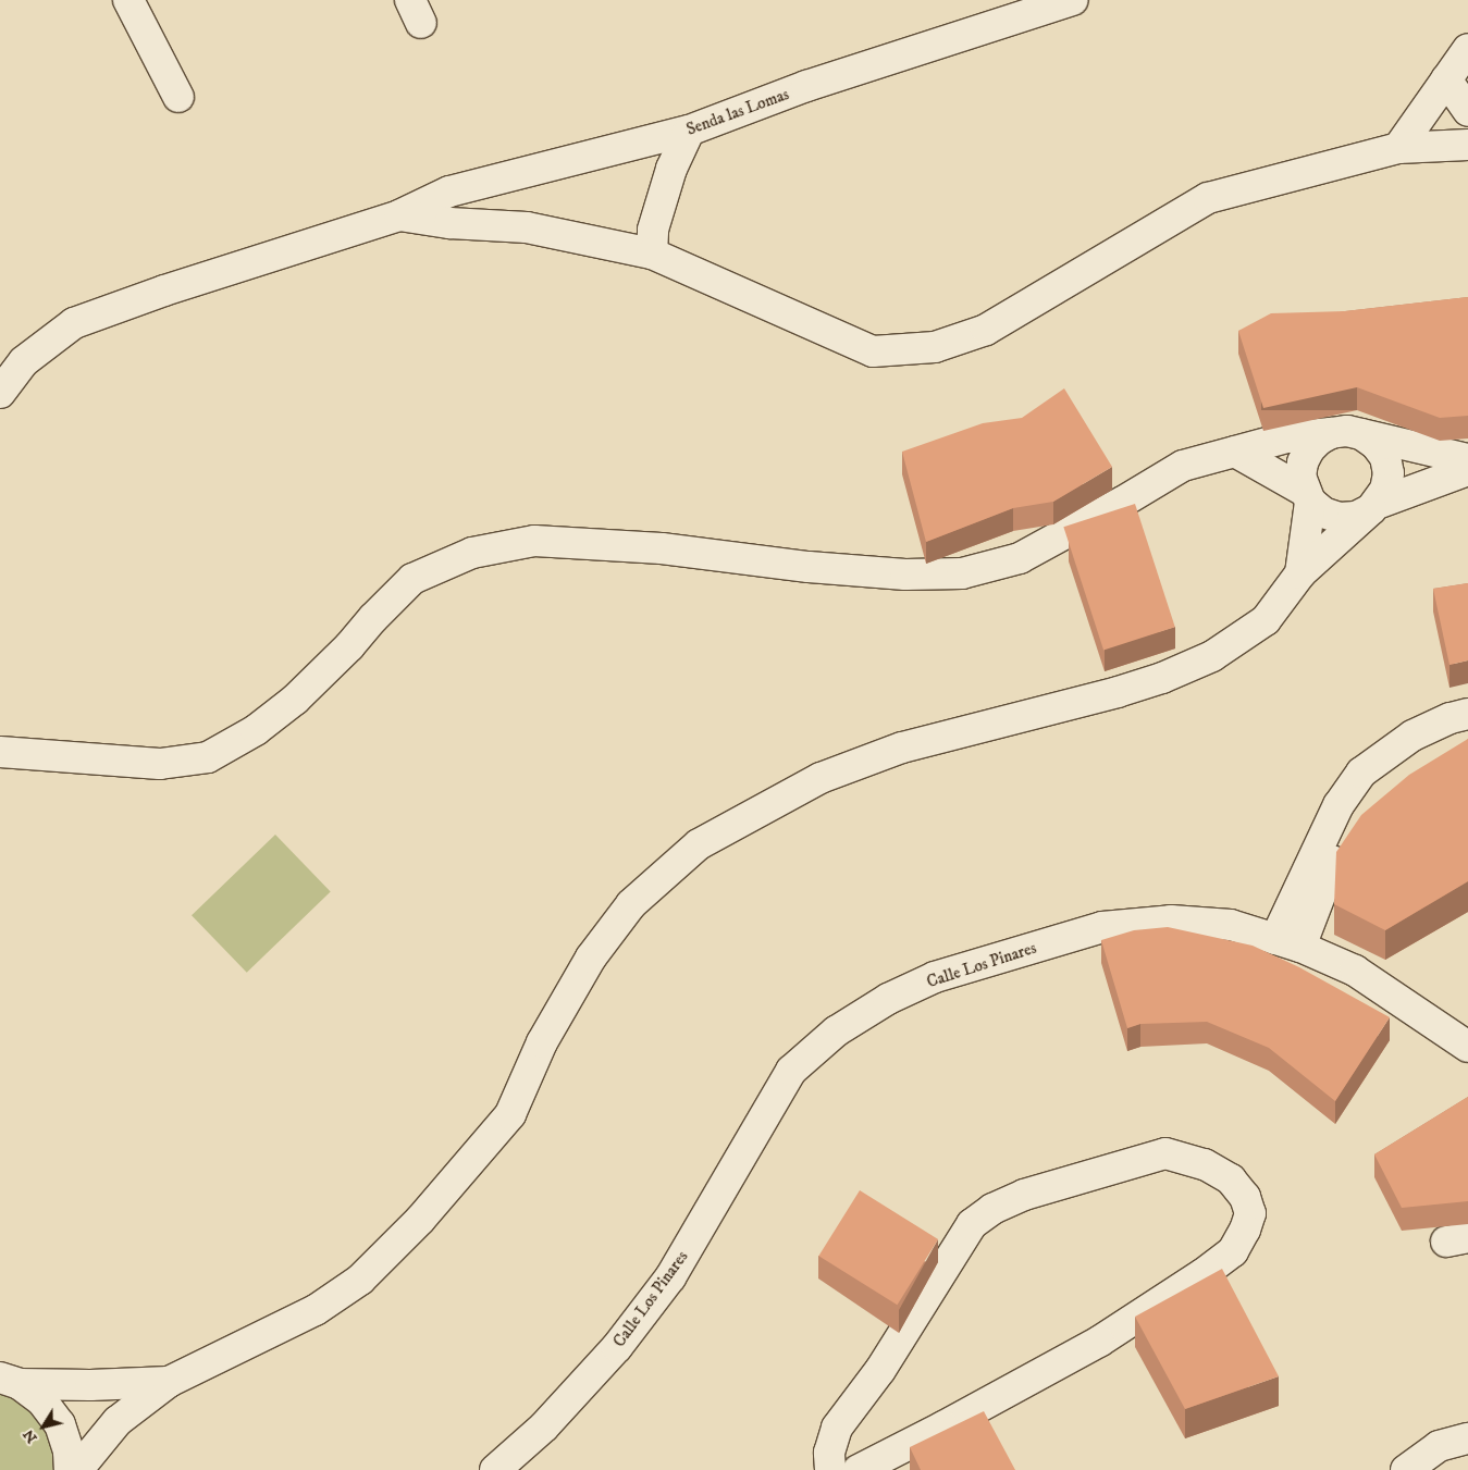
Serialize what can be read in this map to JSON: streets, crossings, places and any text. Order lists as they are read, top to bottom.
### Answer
{
  "streets": {
    "street": ["Senda las Lomas", "Calle Los Pinares"]
  },
  "north": "bottom left"
}
